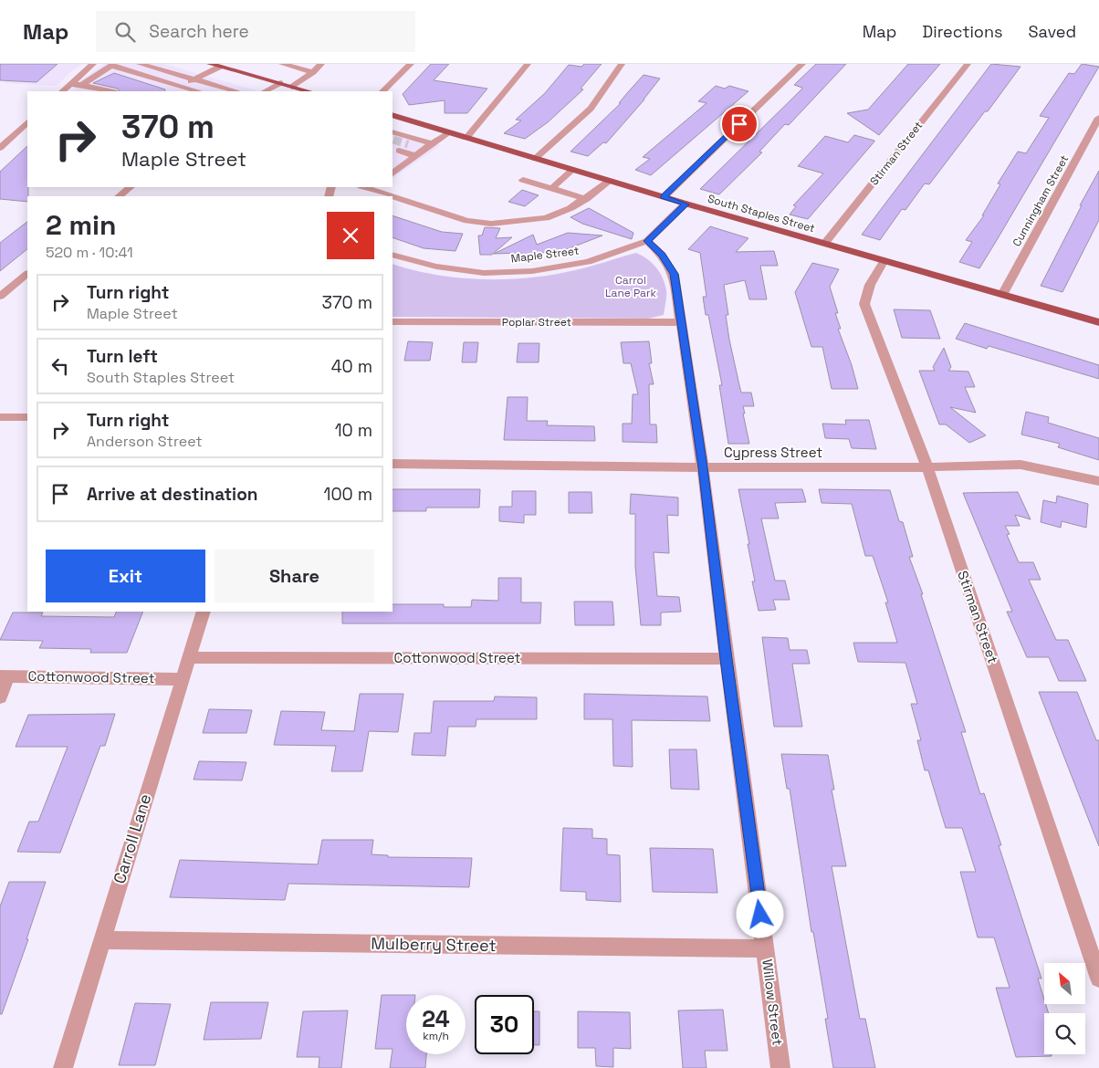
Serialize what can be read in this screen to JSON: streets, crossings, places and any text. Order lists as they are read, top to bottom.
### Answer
{
  "streets": {
    "main road": ["South Staples Street"],
    "street": [
      "Stirman Street",
      "Cunningham Street",
      "Maple Street",
      "Poplar Street",
      "Cypress Street",
      "Cottonwood Street",
      "Carroll Lane",
      "Mulberry Street",
      "Willow Street"
    ]
  },
  "crossings": [
    ["Stirman Street", "South Staples Street"],
    ["Stirman Street", "Cypress Street"],
    ["Cunningham Street", "South Staples Street"],
    ["South Staples Street", "Maple Street"],
    ["Maple Street", "Willow Street"],
    ["Poplar Street", "Willow Street"],
    ["Cypress Street", "Willow Street"],
    ["Cottonwood Street", "Carroll Lane"],
    ["Cottonwood Street", "Willow Street"],
    ["Carroll Lane", "Mulberry Street"],
    ["Mulberry Street", "Willow Street"]
  ],
  "parks": ["Carrol Lane Park"],
  "north": "top left",
  "page": {
    "header": "Map",
    "search": "Search here",
    "nav": ["Map", "Directions", "Saved"],
    "turn": ["370 m", "Maple Street"],
    "heading": ["2 min", "520 m · 10:41"],
    "list": [
      {
        "name": "Turn right",
        "note": "Maple Street",
        "value": "370 m"
      },
      {
        "name": "Turn left",
        "note": "South Staples Street",
        "value": "40 m"
      },
      {
        "name": "Turn right",
        "note": "Anderson Street",
        "value": "10 m"
      },
      {
        "name": "Arrive at destination",
        "value": "100 m"
      }
    ],
    "buttons": ["Exit", "Share"],
    "speed": "24 km/h",
    "limit": "30"
  }
}
